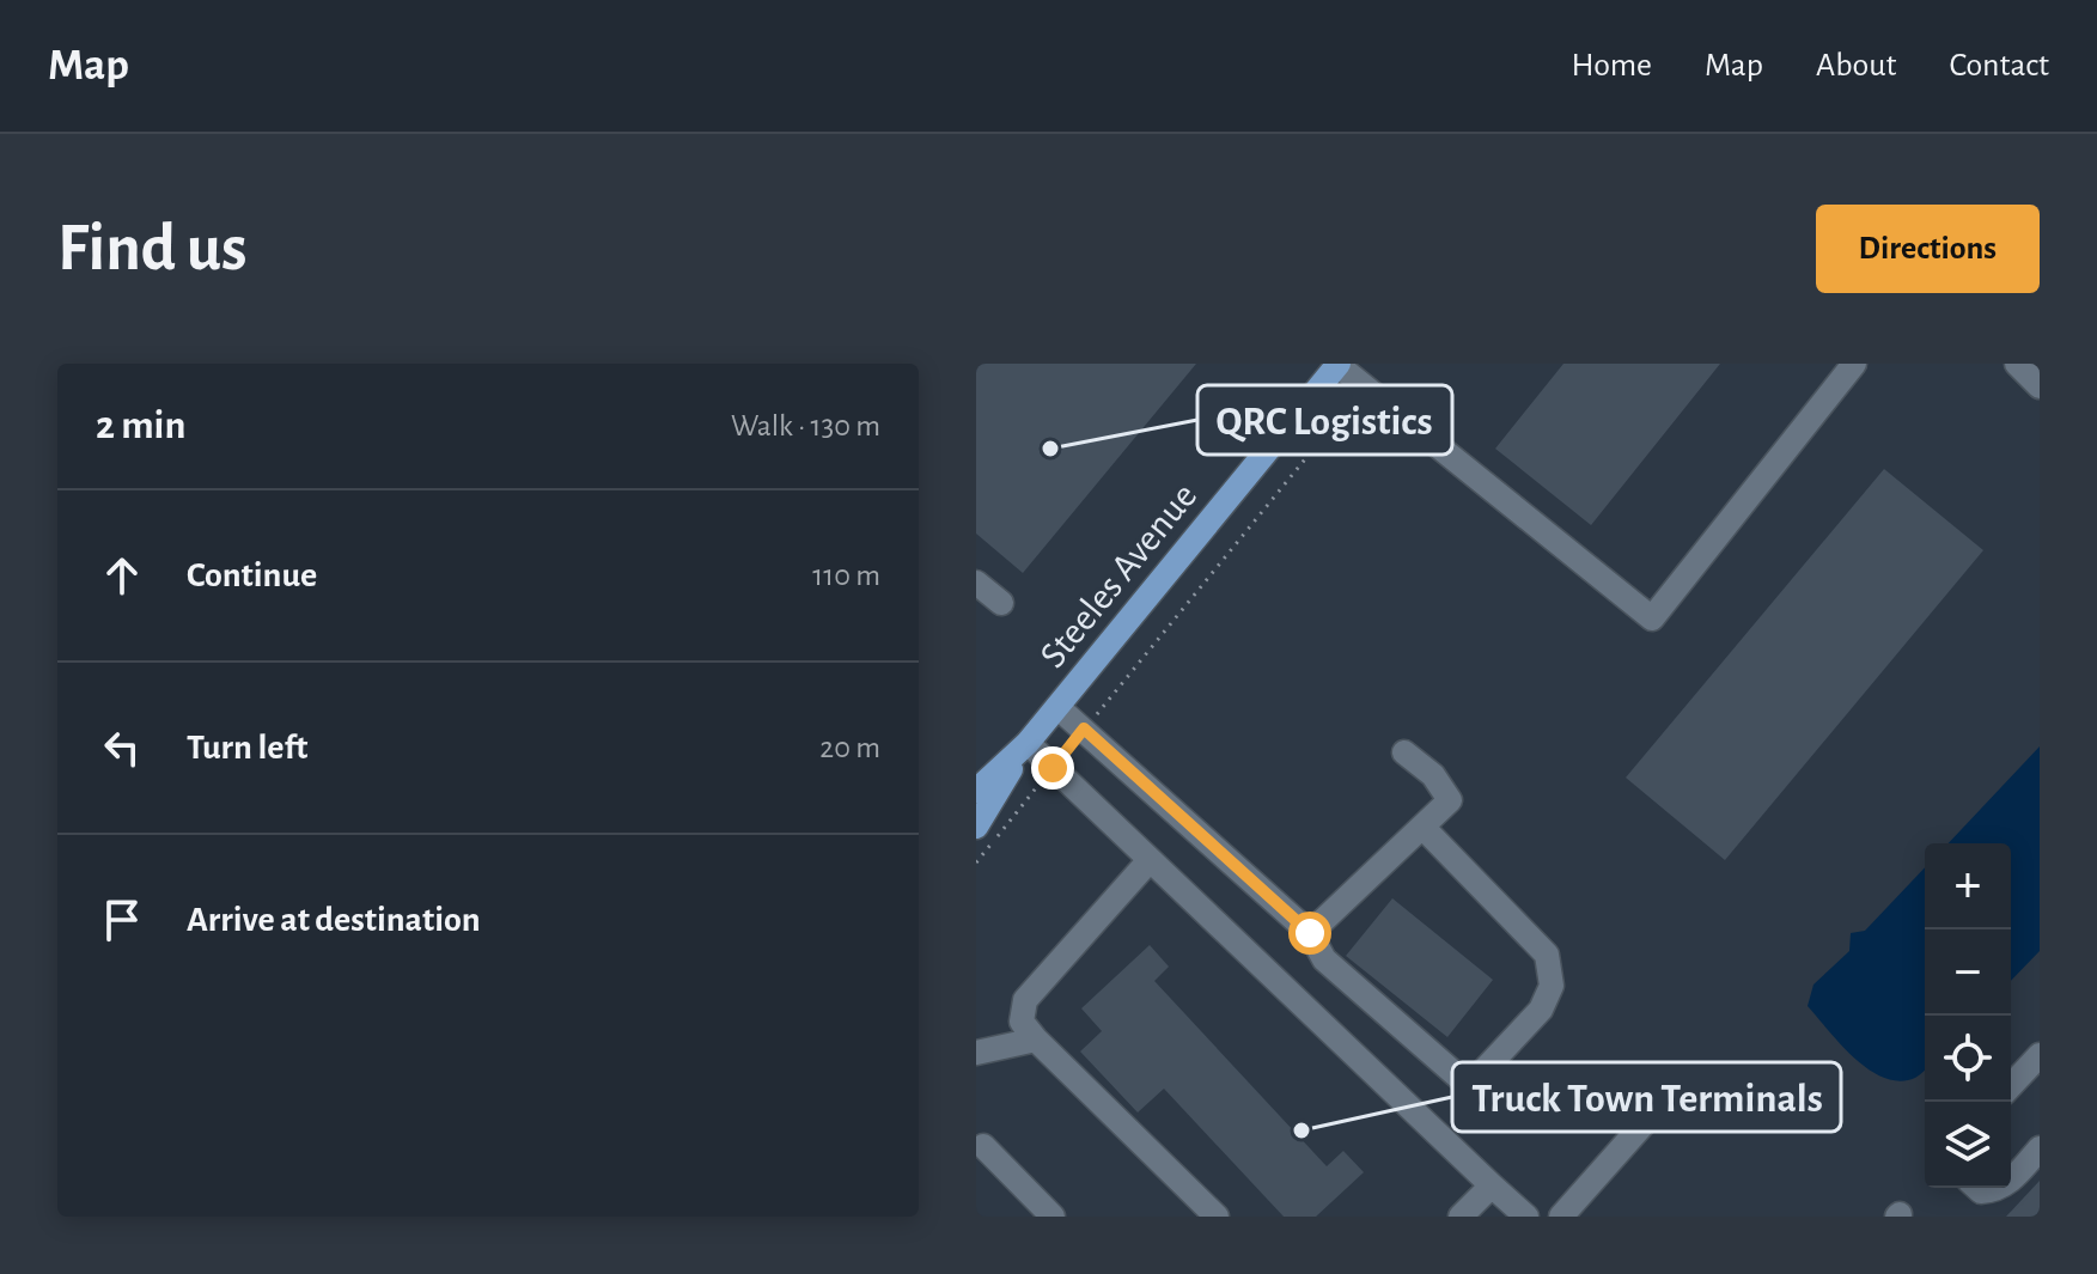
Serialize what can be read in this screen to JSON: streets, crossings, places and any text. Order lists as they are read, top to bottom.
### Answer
{
  "streets": {
    "main road": ["Steeles Avenue"]
  },
  "places": ["QRC Logistics", "Truck Town Terminals"],
  "page": {
    "header": "Map",
    "nav": [
      "Home",
      "Map",
      "About",
      "Contact"
    ],
    "buttons": "Directions",
    "title": "Find us",
    "heading": ["2 min", "Walk · 130 m"],
    "list": [
      ["Continue", "110 m"],
      ["Turn left", "20 m"],
      "Arrive at destination"
    ],
    "map_buttons": ["+", "−"]
  }
}
